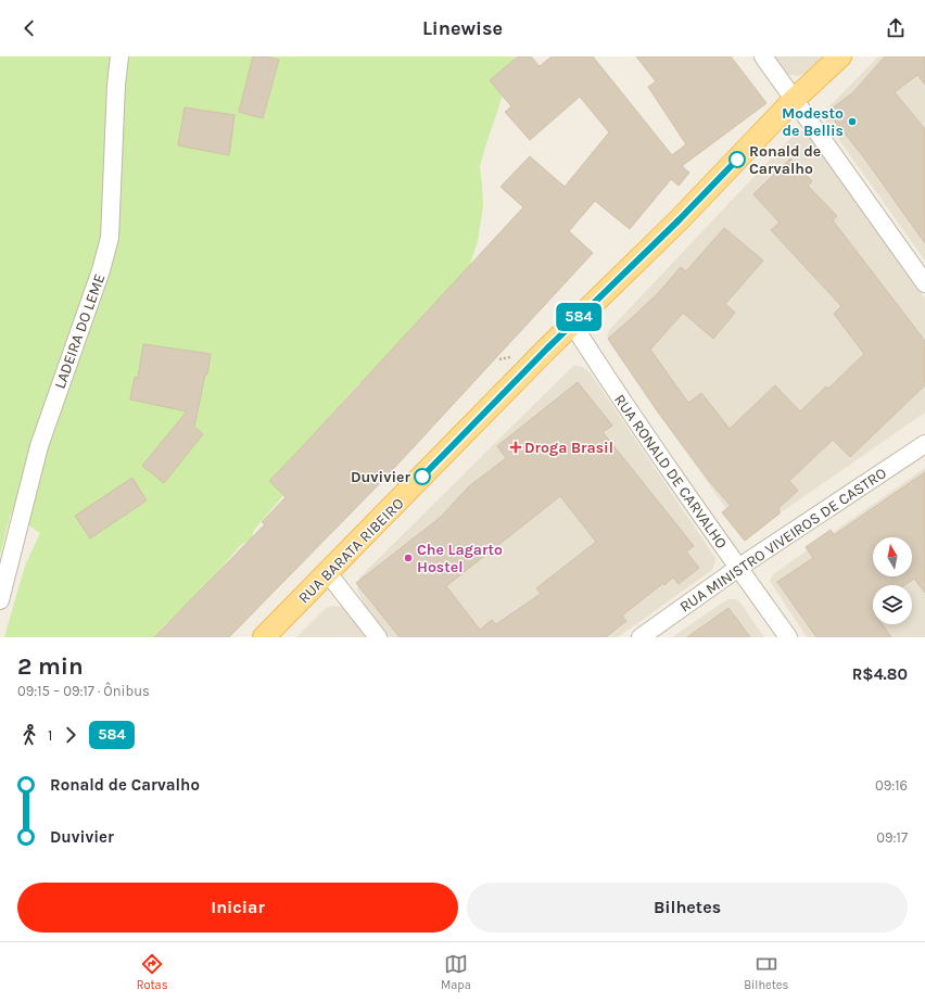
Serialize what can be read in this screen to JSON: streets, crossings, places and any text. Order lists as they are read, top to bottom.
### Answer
{
  "streets": {
    "main road": ["RUA BARATA RIBEIRO"],
    "street": ["LADEIRA DO LEME", "RUA RONALD DE CARVALHO", "RUA MINISTRO VIVEIROS DE CASTRO"]
  },
  "crossings": [
    ["RUA RONALD DE CARVALHO", "RUA MINISTRO VIVEIROS DE CASTRO"],
    ["RUA RONALD DE CARVALHO", "RUA BARATA RIBEIRO"]
  ],
  "places": {
    "other": [
      "Modesto de Bellis",
      "Ronald de Carvalho",
      "Duvivier",
      "Che Lagarto Hostel"
    ],
    "health": ["Droga Brasil"]
  },
  "lines": ["bus line 584"],
  "north": "top",
  "page": {
    "header": "Linewise",
    "on_map": "584",
    "heading": ["2 min", "09:15 – 09:17 · Ônibus", "R$4.80"],
    "legs": ["1", "584"],
    "list": [
      {
        "name": "Ronald de Carvalho",
        "value": "09:16"
      },
      {
        "name": "Duvivier",
        "value": "09:17"
      }
    ],
    "buttons": ["Iniciar", "Bilhetes"],
    "tabs": ["Rotas", "Mapa", "Bilhetes"]
  }
}
